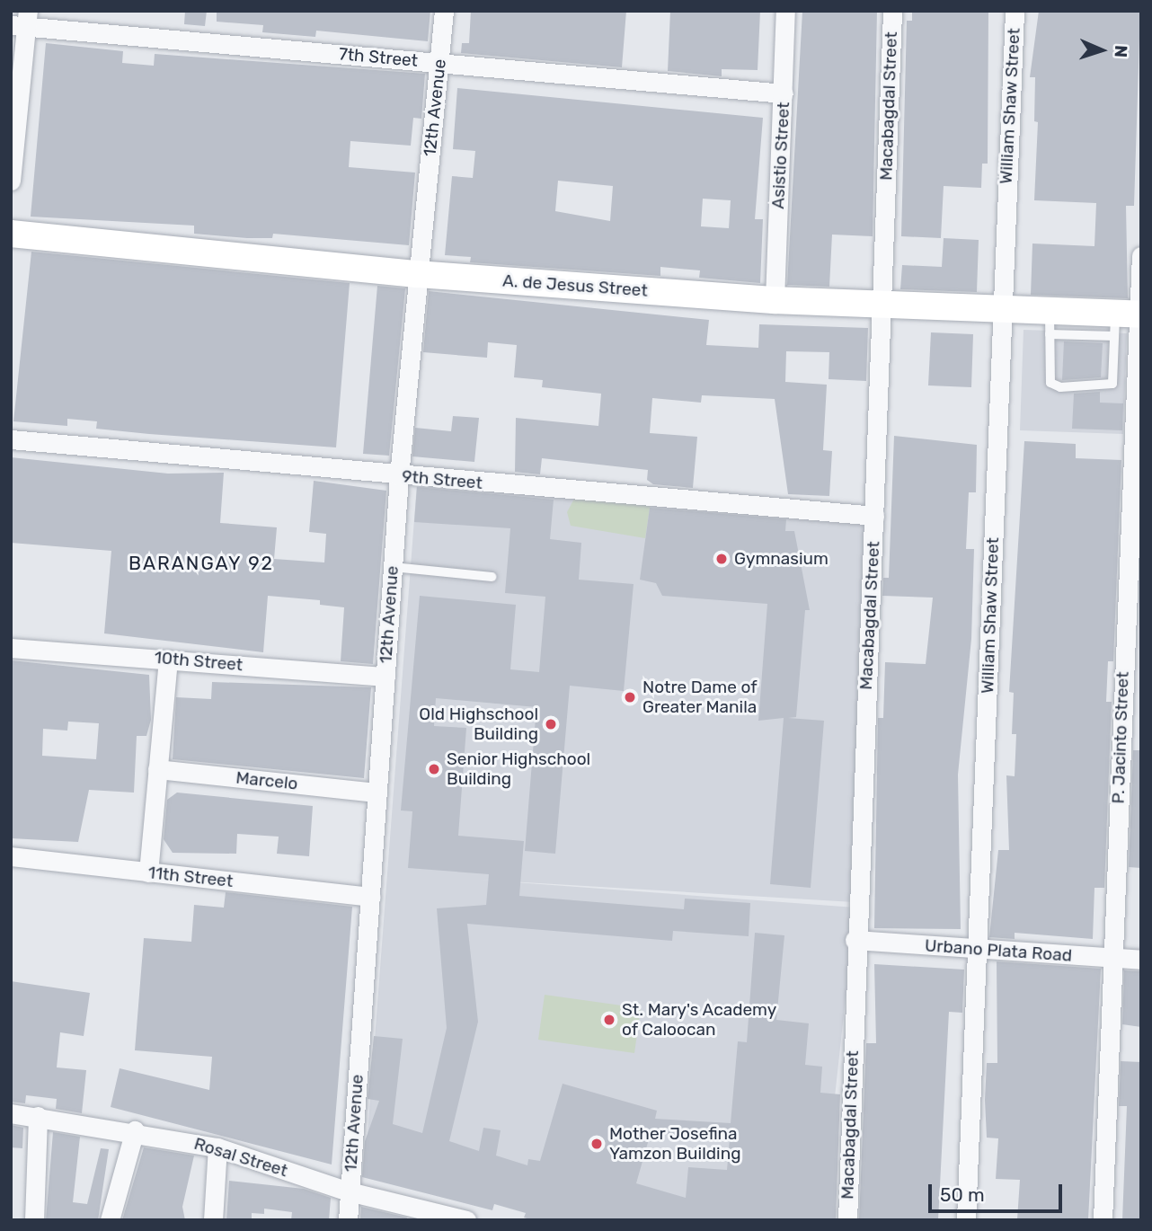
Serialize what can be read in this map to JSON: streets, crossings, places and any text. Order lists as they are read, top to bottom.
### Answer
{
  "streets": {
    "main road": ["A. de Jesus Street"],
    "street": [
      "7th Street",
      "Macabagdal Street",
      "William Shaw Street",
      "12th Avenue",
      "Asistio Street",
      "9th Street",
      "10th Street",
      "P. Jacinto Street",
      "Marcelo",
      "11th Street",
      "Urbano Plata Road",
      "Rosal Street"
    ]
  },
  "crossings": [
    ["7th Street", "12th Avenue"],
    ["7th Street", "Asistio Street"],
    ["Macabagdal Street", "A. de Jesus Street"],
    ["Macabagdal Street", "9th Street"],
    ["Macabagdal Street", "Urbano Plata Road"],
    ["William Shaw Street", "A. de Jesus Street"],
    ["William Shaw Street", "Urbano Plata Road"],
    ["12th Avenue", "A. de Jesus Street"],
    ["12th Avenue", "9th Street"],
    ["12th Avenue", "10th Street"],
    ["12th Avenue", "Marcelo"],
    ["12th Avenue", "11th Street"],
    ["12th Avenue", "Rosal Street"],
    ["Asistio Street", "A. de Jesus Street"],
    ["A. de Jesus Street", "P. Jacinto Street"],
    ["P. Jacinto Street", "Urbano Plata Road"]
  ],
  "districts": ["BARANGAY 92"],
  "places": [
    "Gymnasium",
    "Notre Dame of Greater Manila",
    "Old Highschool Building",
    "Senior Highschool Building",
    "St. Mary's Academy of Caloocan",
    "Mother Josefina Yamzon Building"
  ],
  "scale_bar": "50 m",
  "north": "right"
}
